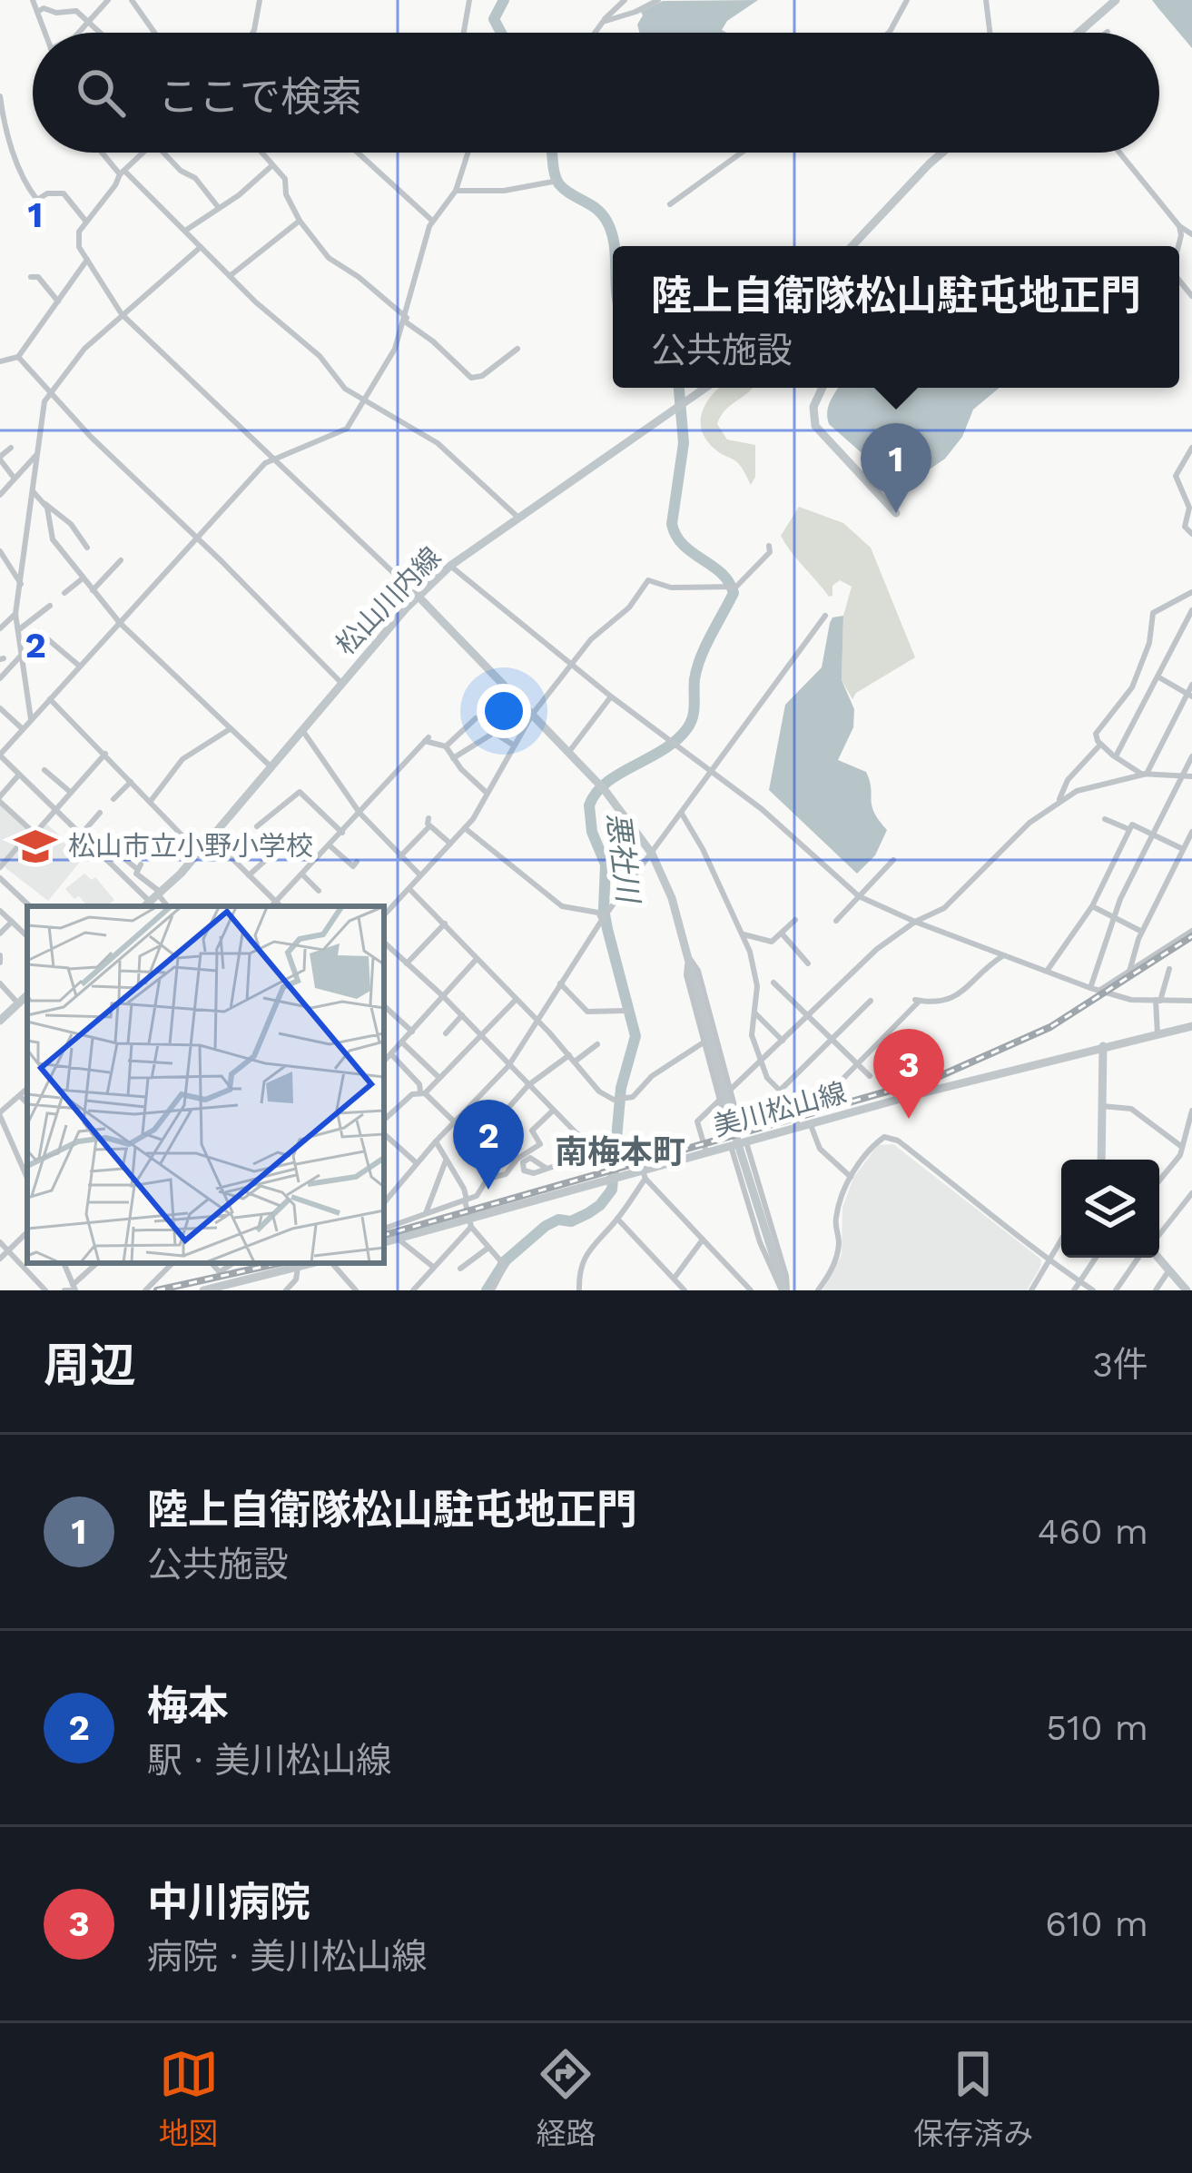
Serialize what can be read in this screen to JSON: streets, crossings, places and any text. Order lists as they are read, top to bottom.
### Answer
{
  "streets": {
    "main road": ["松山川内線", "美川松山線"]
  },
  "districts": ["南梅本町"],
  "water": ["悪社川"],
  "places": {
    "school or university": ["松山市立小野小学校"]
  },
  "page": {
    "search": "ここで検索",
    "popup": ["陸上自衛隊松山駐屯地正門", "公共施設"],
    "pins": ["1", "3", "2"],
    "heading": ["周辺", "3件"],
    "list": [
      {
        "mark": "1",
        "name": "陸上自衛隊松山駐屯地正門",
        "note": "公共施設",
        "value": "460 m"
      },
      {
        "mark": "2",
        "name": "梅本",
        "note": "駅 · 美川松山線",
        "value": "510 m"
      },
      {
        "mark": "3",
        "name": "中川病院",
        "note": "病院 · 美川松山線",
        "value": "610 m"
      }
    ],
    "nav": ["地図", "経路", "保存済み"]
  },
  "grid": {
    "rows": ["1", "2"]
  }
}
